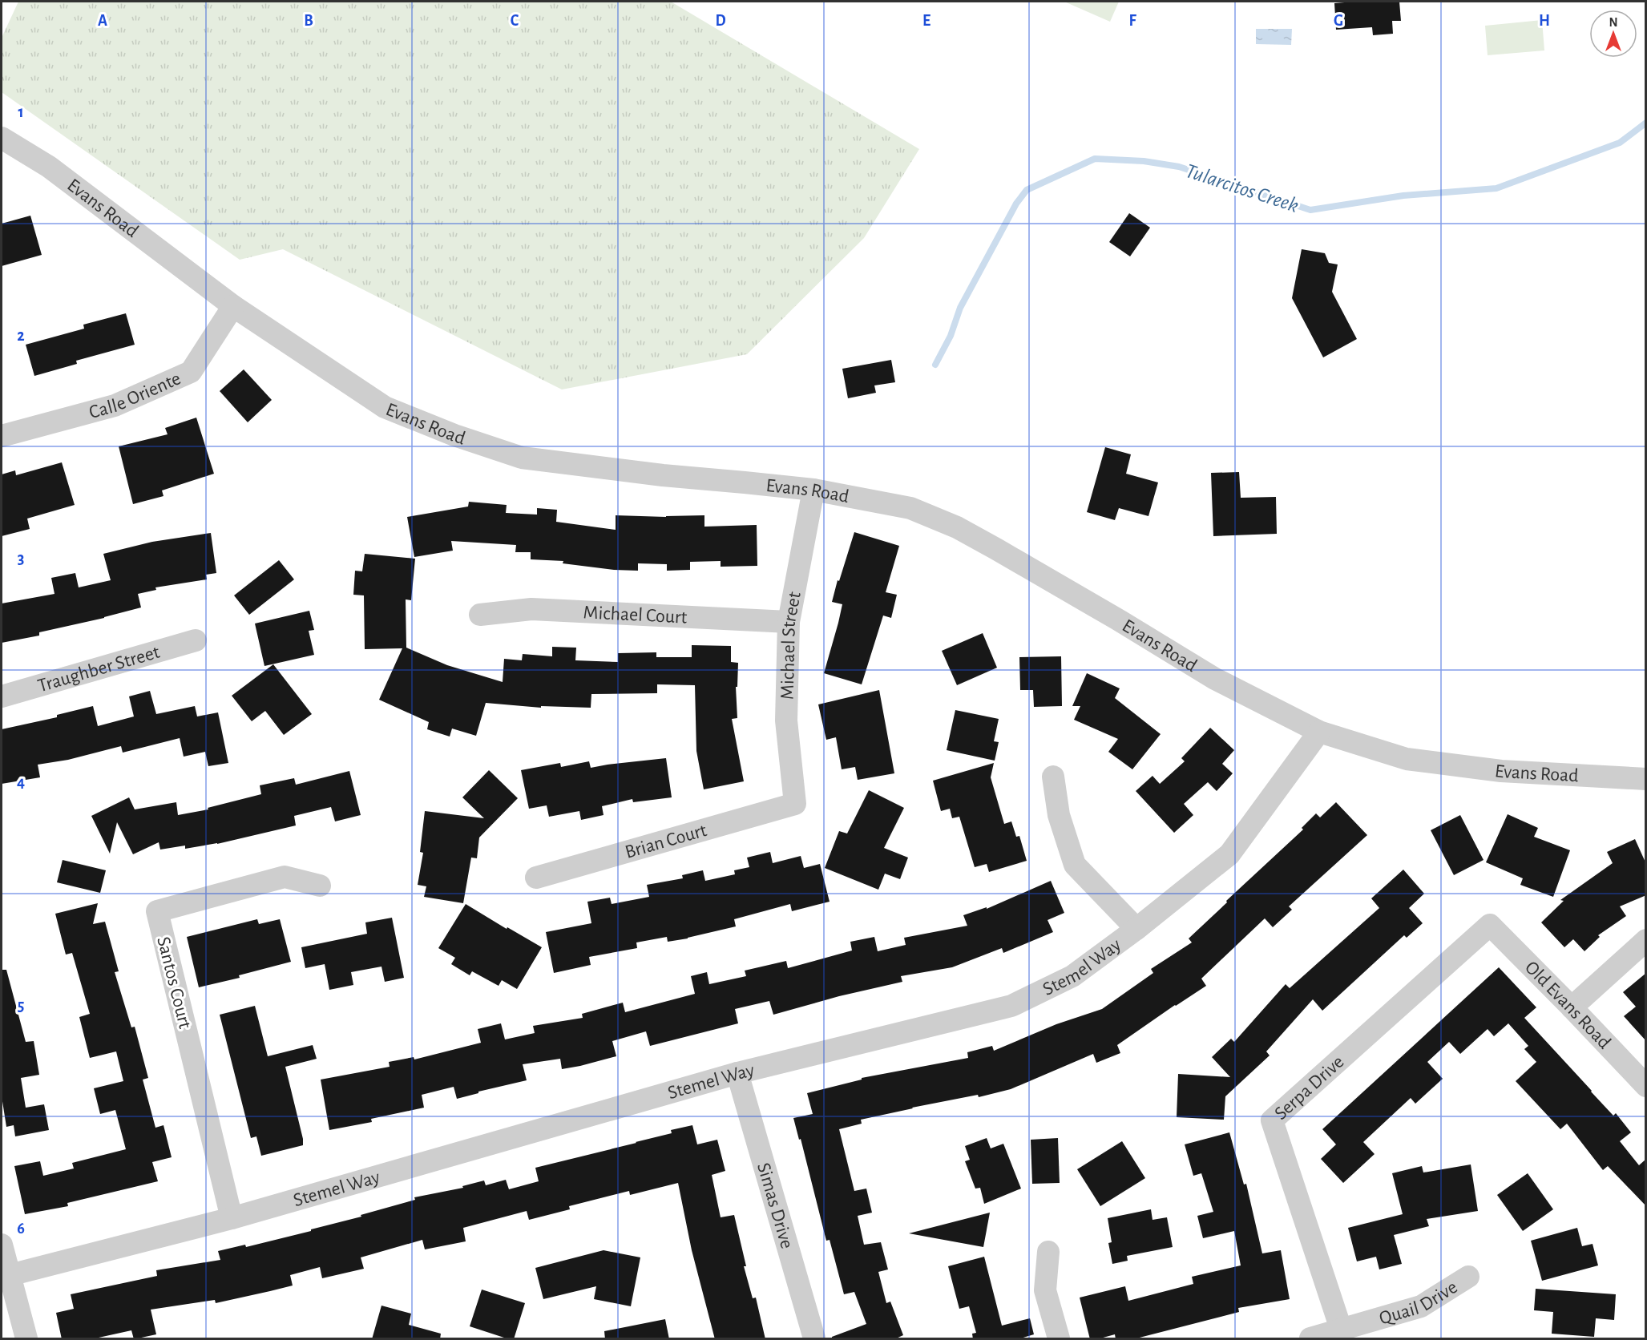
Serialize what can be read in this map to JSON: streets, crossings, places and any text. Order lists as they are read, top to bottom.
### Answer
{
  "streets": {
    "street": [
      "Evans Road",
      "Calle Oriente",
      "Michael Court",
      "Michael Street",
      "Traughber Street",
      "Brian Court",
      "Stemel Way",
      "Santos Court",
      "Old Evans Road",
      "Serpa Drive",
      "Simas Drive",
      "Quail Drive"
    ]
  },
  "crossings": [
    ["Evans Road", "Calle Oriente"],
    ["Evans Road", "Michael Street"],
    ["Evans Road", "Stemel Way"],
    ["Michael Court", "Michael Street"],
    ["Michael Street", "Brian Court"],
    ["Stemel Way", "Santos Court"],
    ["Stemel Way", "Simas Drive"],
    ["Old Evans Road", "Serpa Drive"],
    ["Serpa Drive", "Quail Drive"]
  ],
  "water": ["Tularcitos Creek"],
  "north": "top",
  "grid": {
    "columns": [
      "A",
      "B",
      "C",
      "D",
      "E",
      "F",
      "G",
      "H"
    ],
    "rows": [
      "1",
      "2",
      "3",
      "4",
      "5",
      "6"
    ]
  }
}
